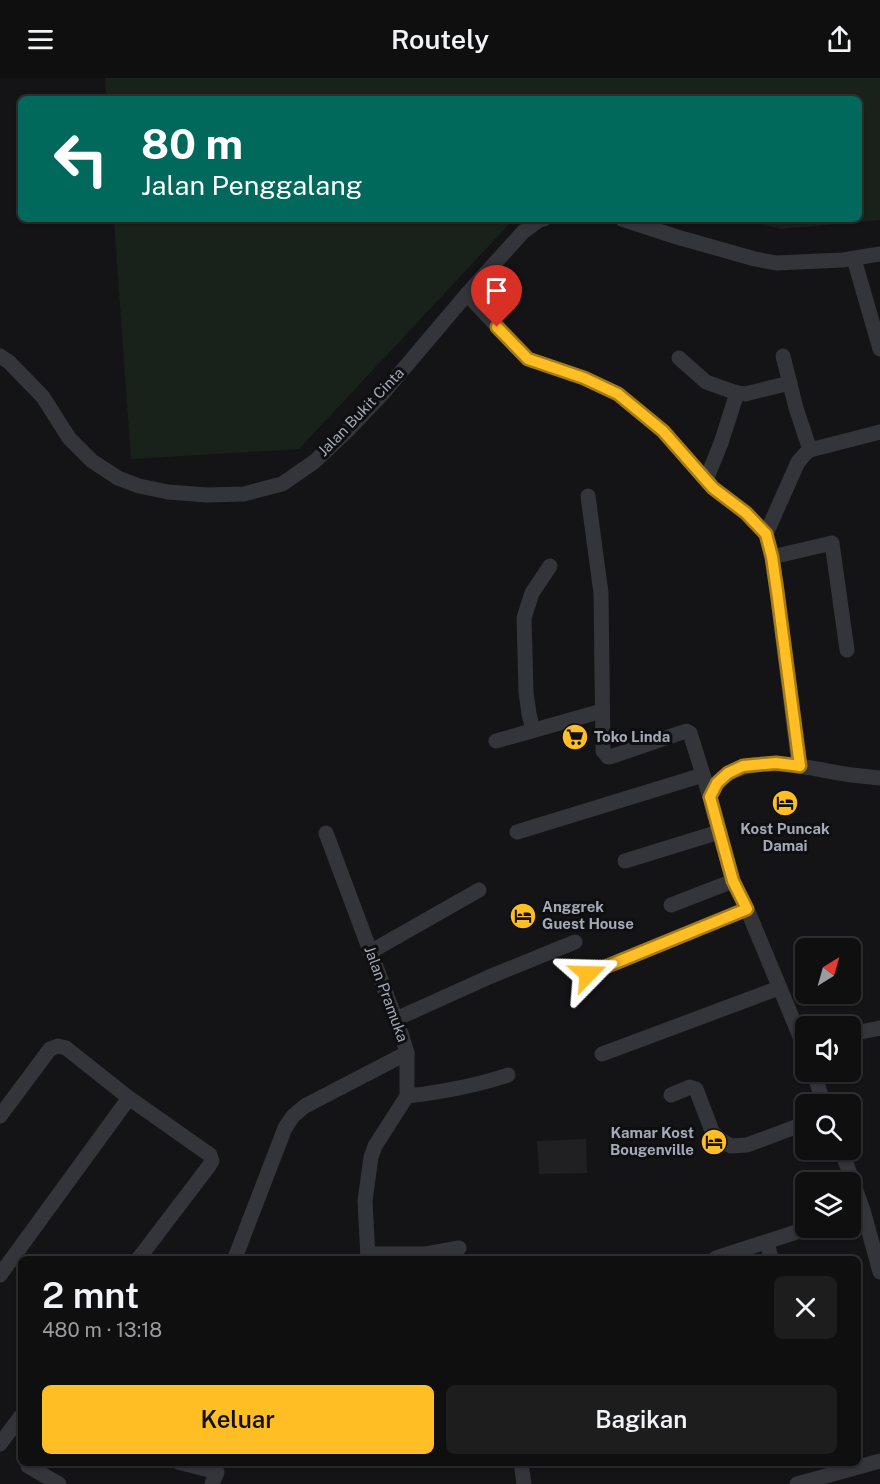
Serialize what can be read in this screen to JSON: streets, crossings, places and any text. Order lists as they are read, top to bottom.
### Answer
{
  "streets": {
    "street": ["Jalan Bukit Cinta", "Jalan Pramuka"]
  },
  "places": {
    "supermarket": ["Toko Linda"],
    "hotel": ["Kost Puncak Damai", "Anggrek Guest House", "Kamar Kost Bougenville"]
  },
  "north": "top right",
  "page": {
    "header": "Routely",
    "turn": ["80 m", "Jalan Penggalang"],
    "heading": ["2 mnt", "480 m · 13:18"],
    "buttons": ["Keluar", "Bagikan"]
  }
}
